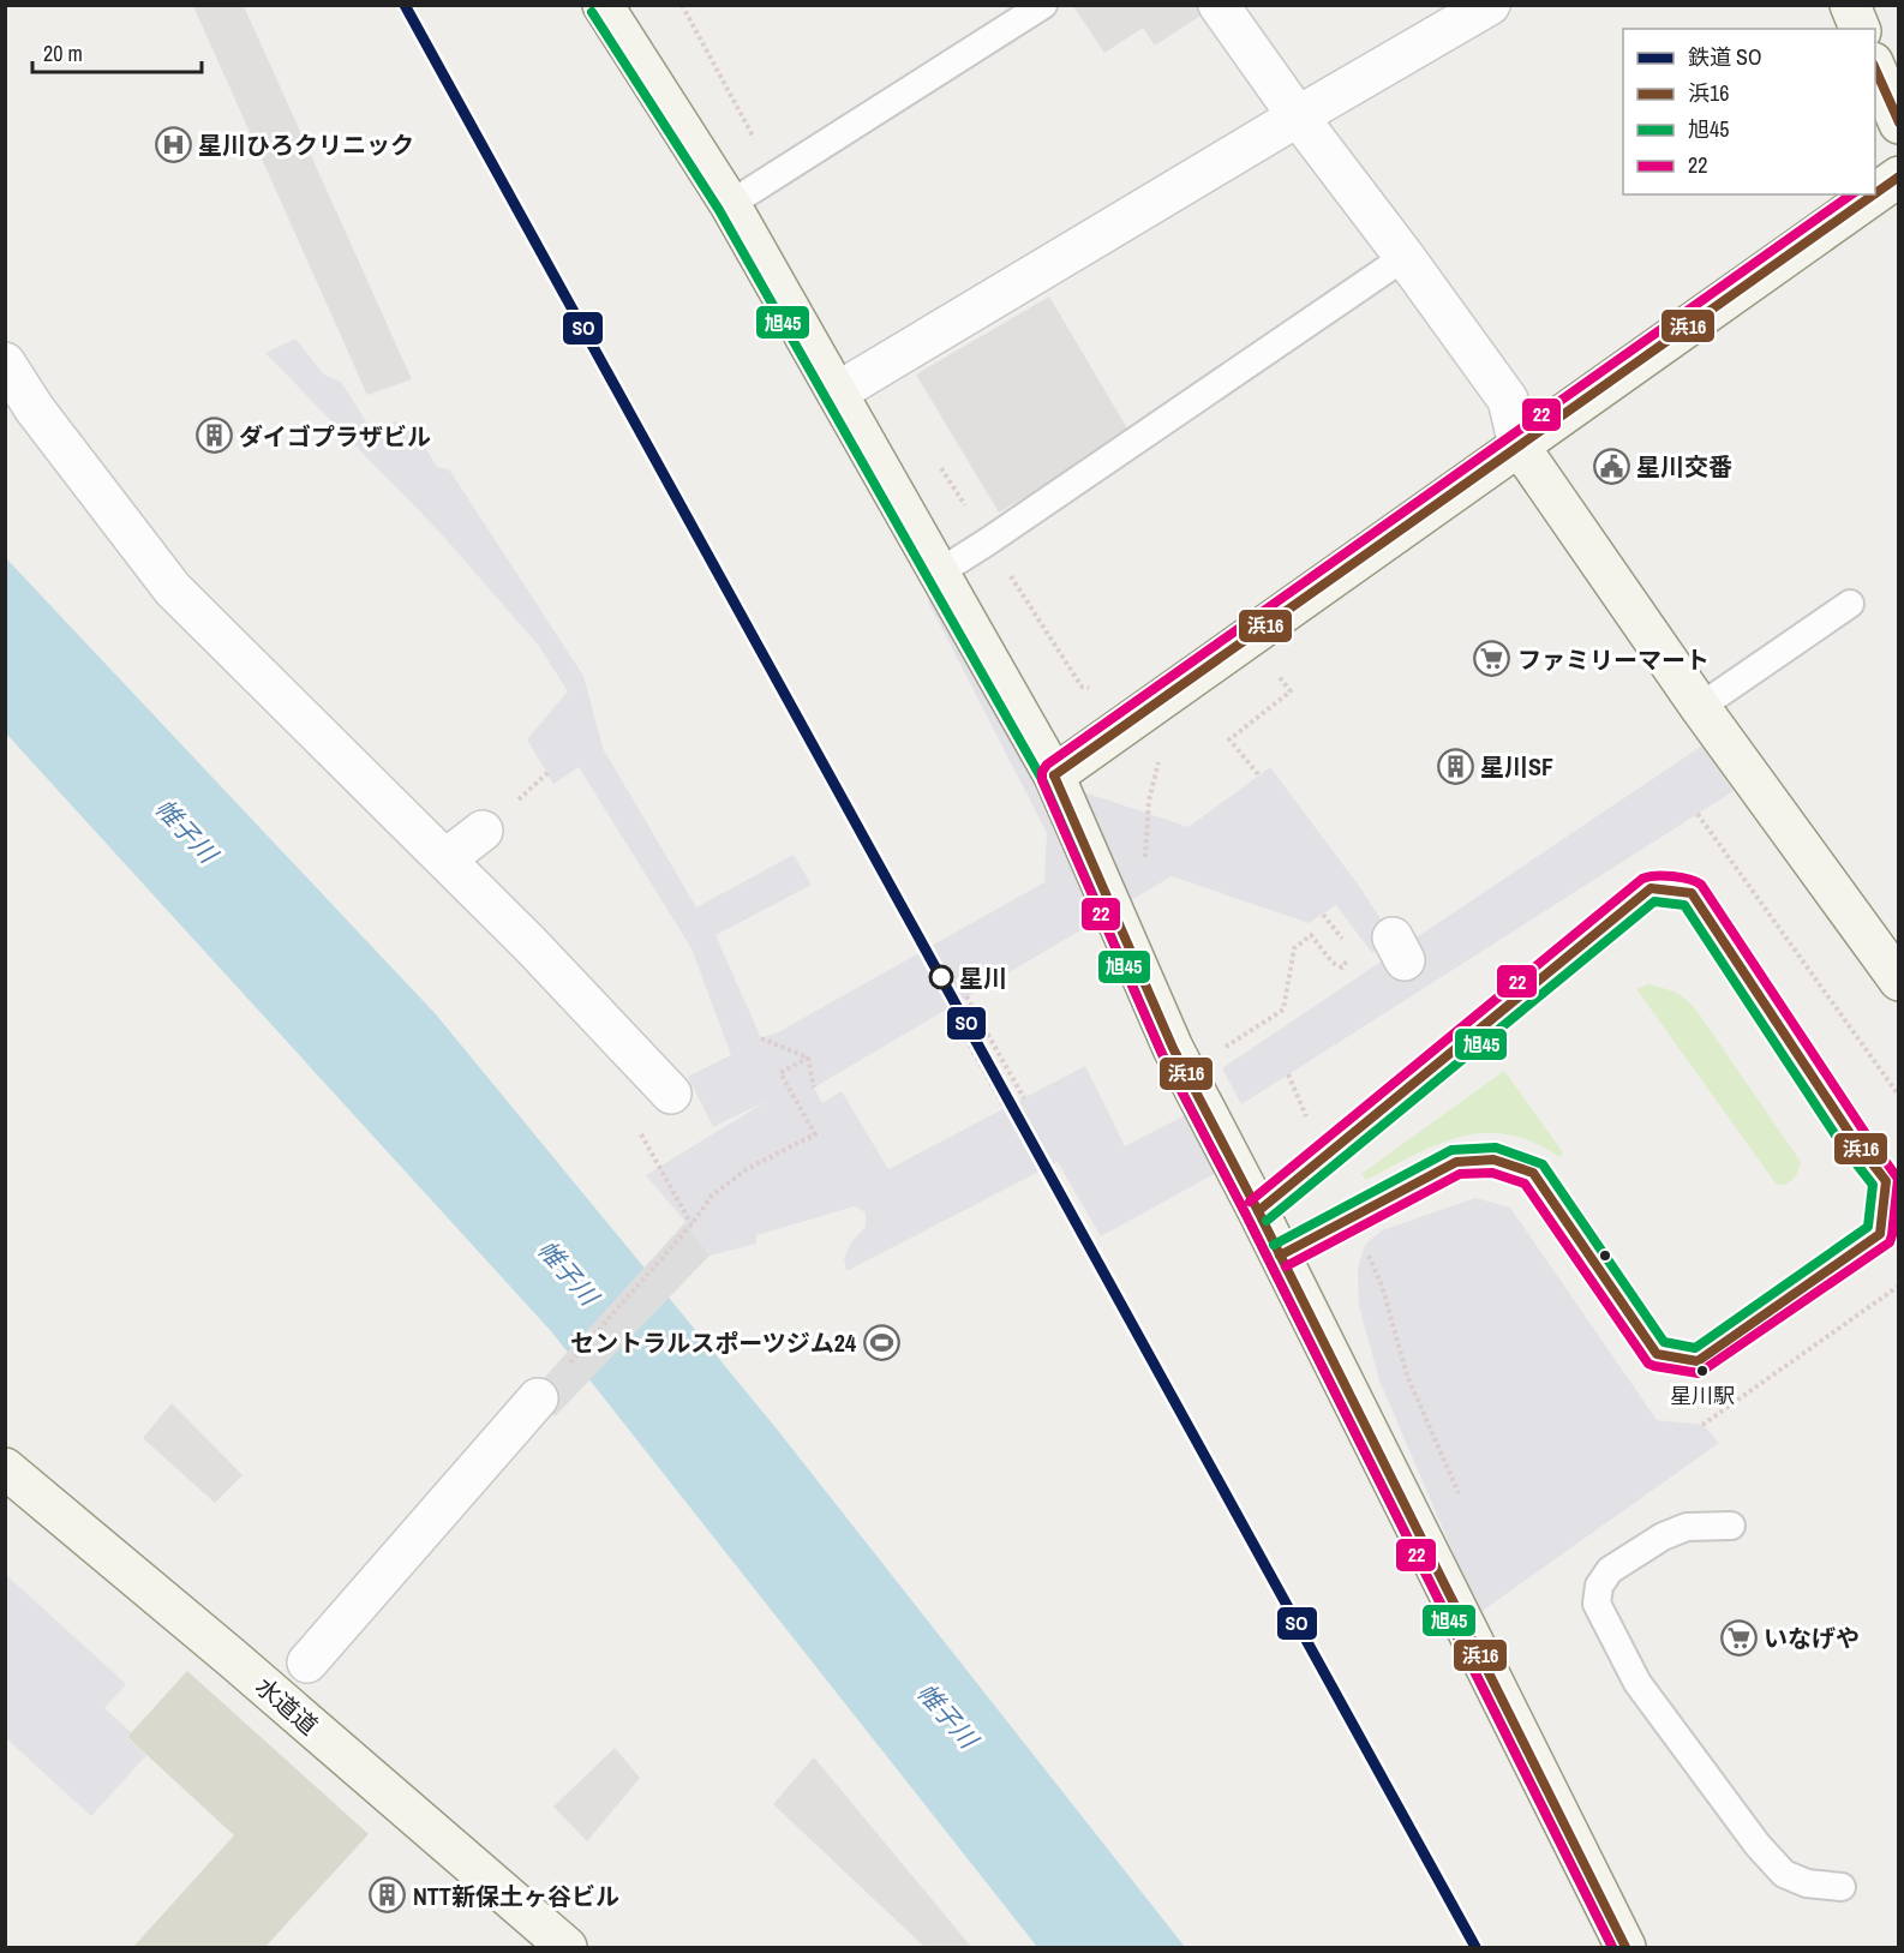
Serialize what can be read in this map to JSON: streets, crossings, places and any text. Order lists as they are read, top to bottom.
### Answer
{
  "streets": {
    "street": ["水道道"]
  },
  "water": ["帷子川"],
  "places": {
    "hospital": ["星川ひろクリニック"],
    "building": ["ダイゴプラザビル", "星川SF", "NTT新保土ヶ谷ビル"],
    "public building": ["星川交番"],
    "supermarket": ["ファミリーマート", "いなげや"],
    "other": ["星川", "星川駅"],
    "sports": ["セントラルスポーツジム24"]
  },
  "lines": [
    "rail line SO",
    "transit line 旭45",
    "transit line 浜16",
    "transit line 22"
  ],
  "legend": [
    "鉄道 SO",
    "浜16",
    "旭45",
    "22"
  ],
  "scale_bar": "20 m"
}
